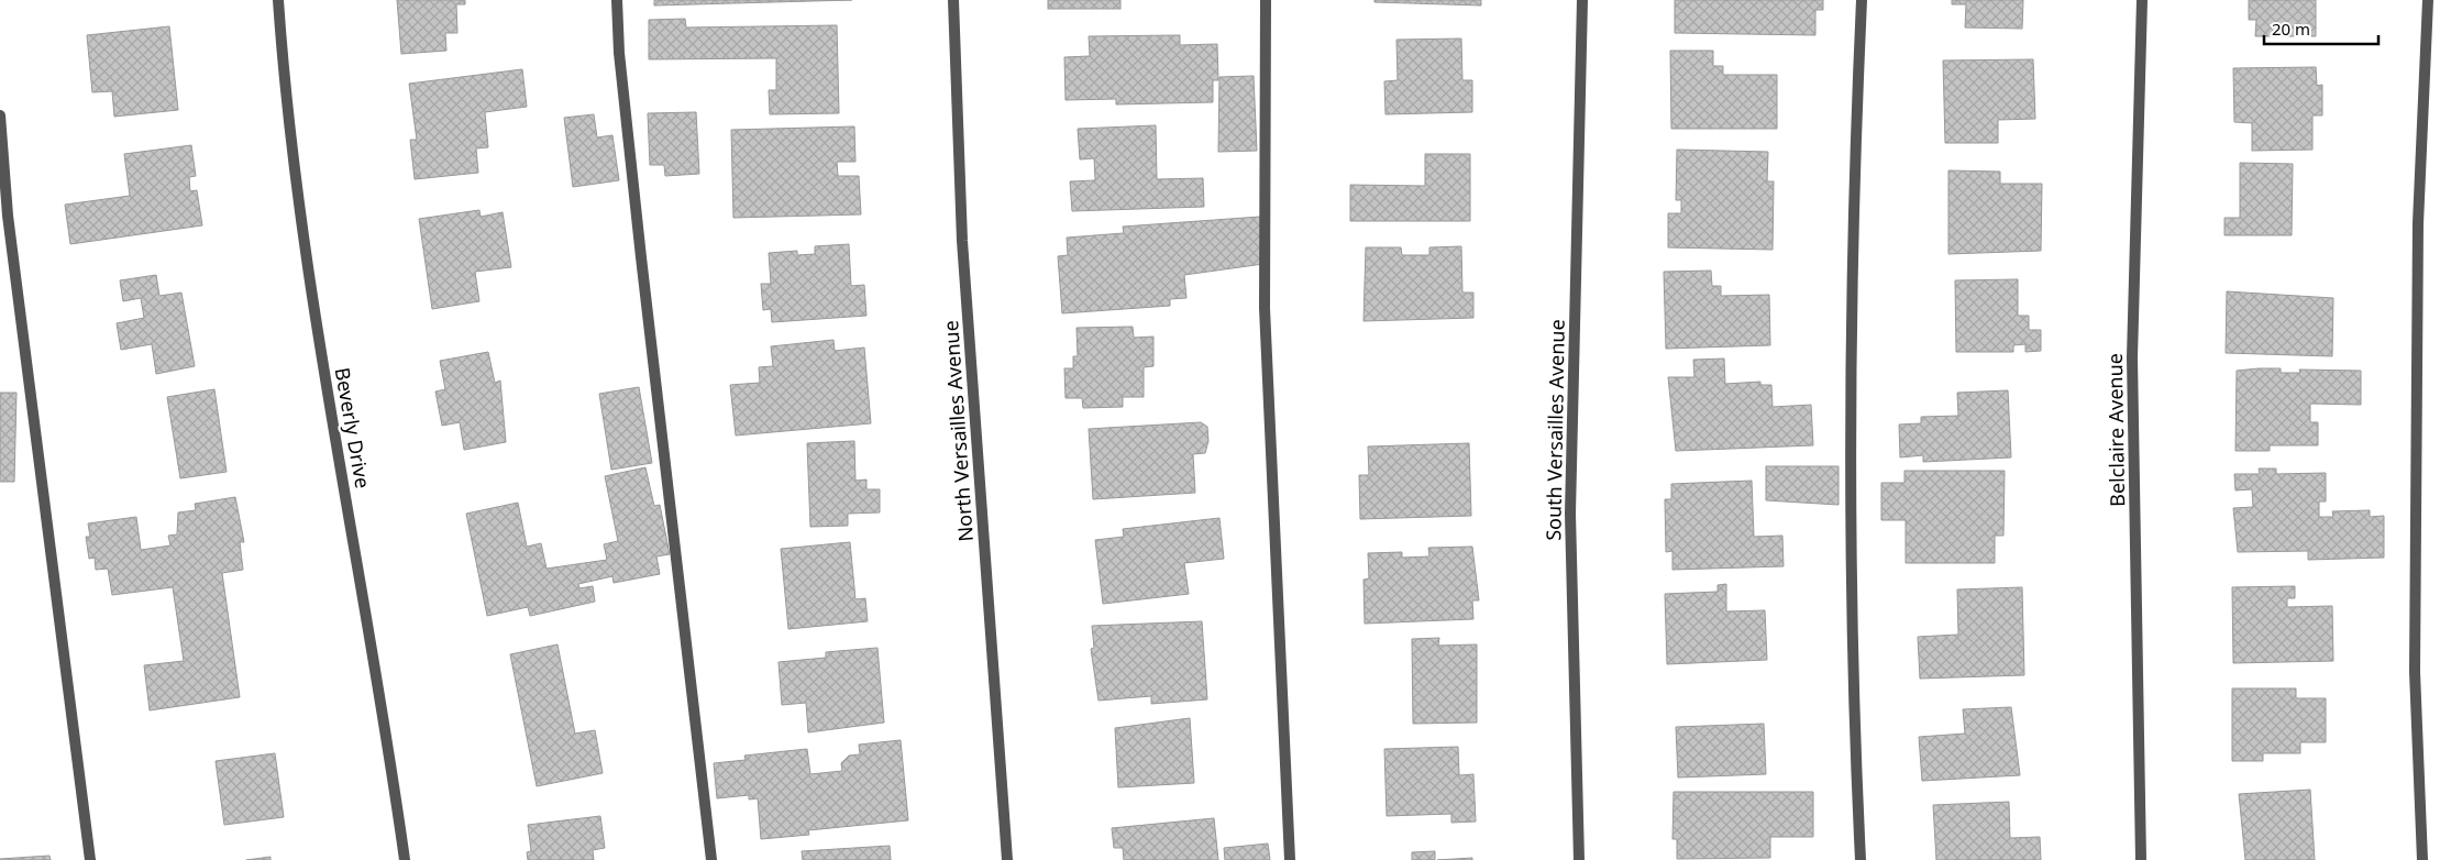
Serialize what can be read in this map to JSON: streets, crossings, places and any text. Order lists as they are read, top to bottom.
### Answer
{
  "streets": {
    "street": [
      "Beverly Drive",
      "South Versailles Avenue",
      "Belclaire Avenue",
      "North Versailles Avenue"
    ]
  },
  "scale_bar": "20 m"
}
